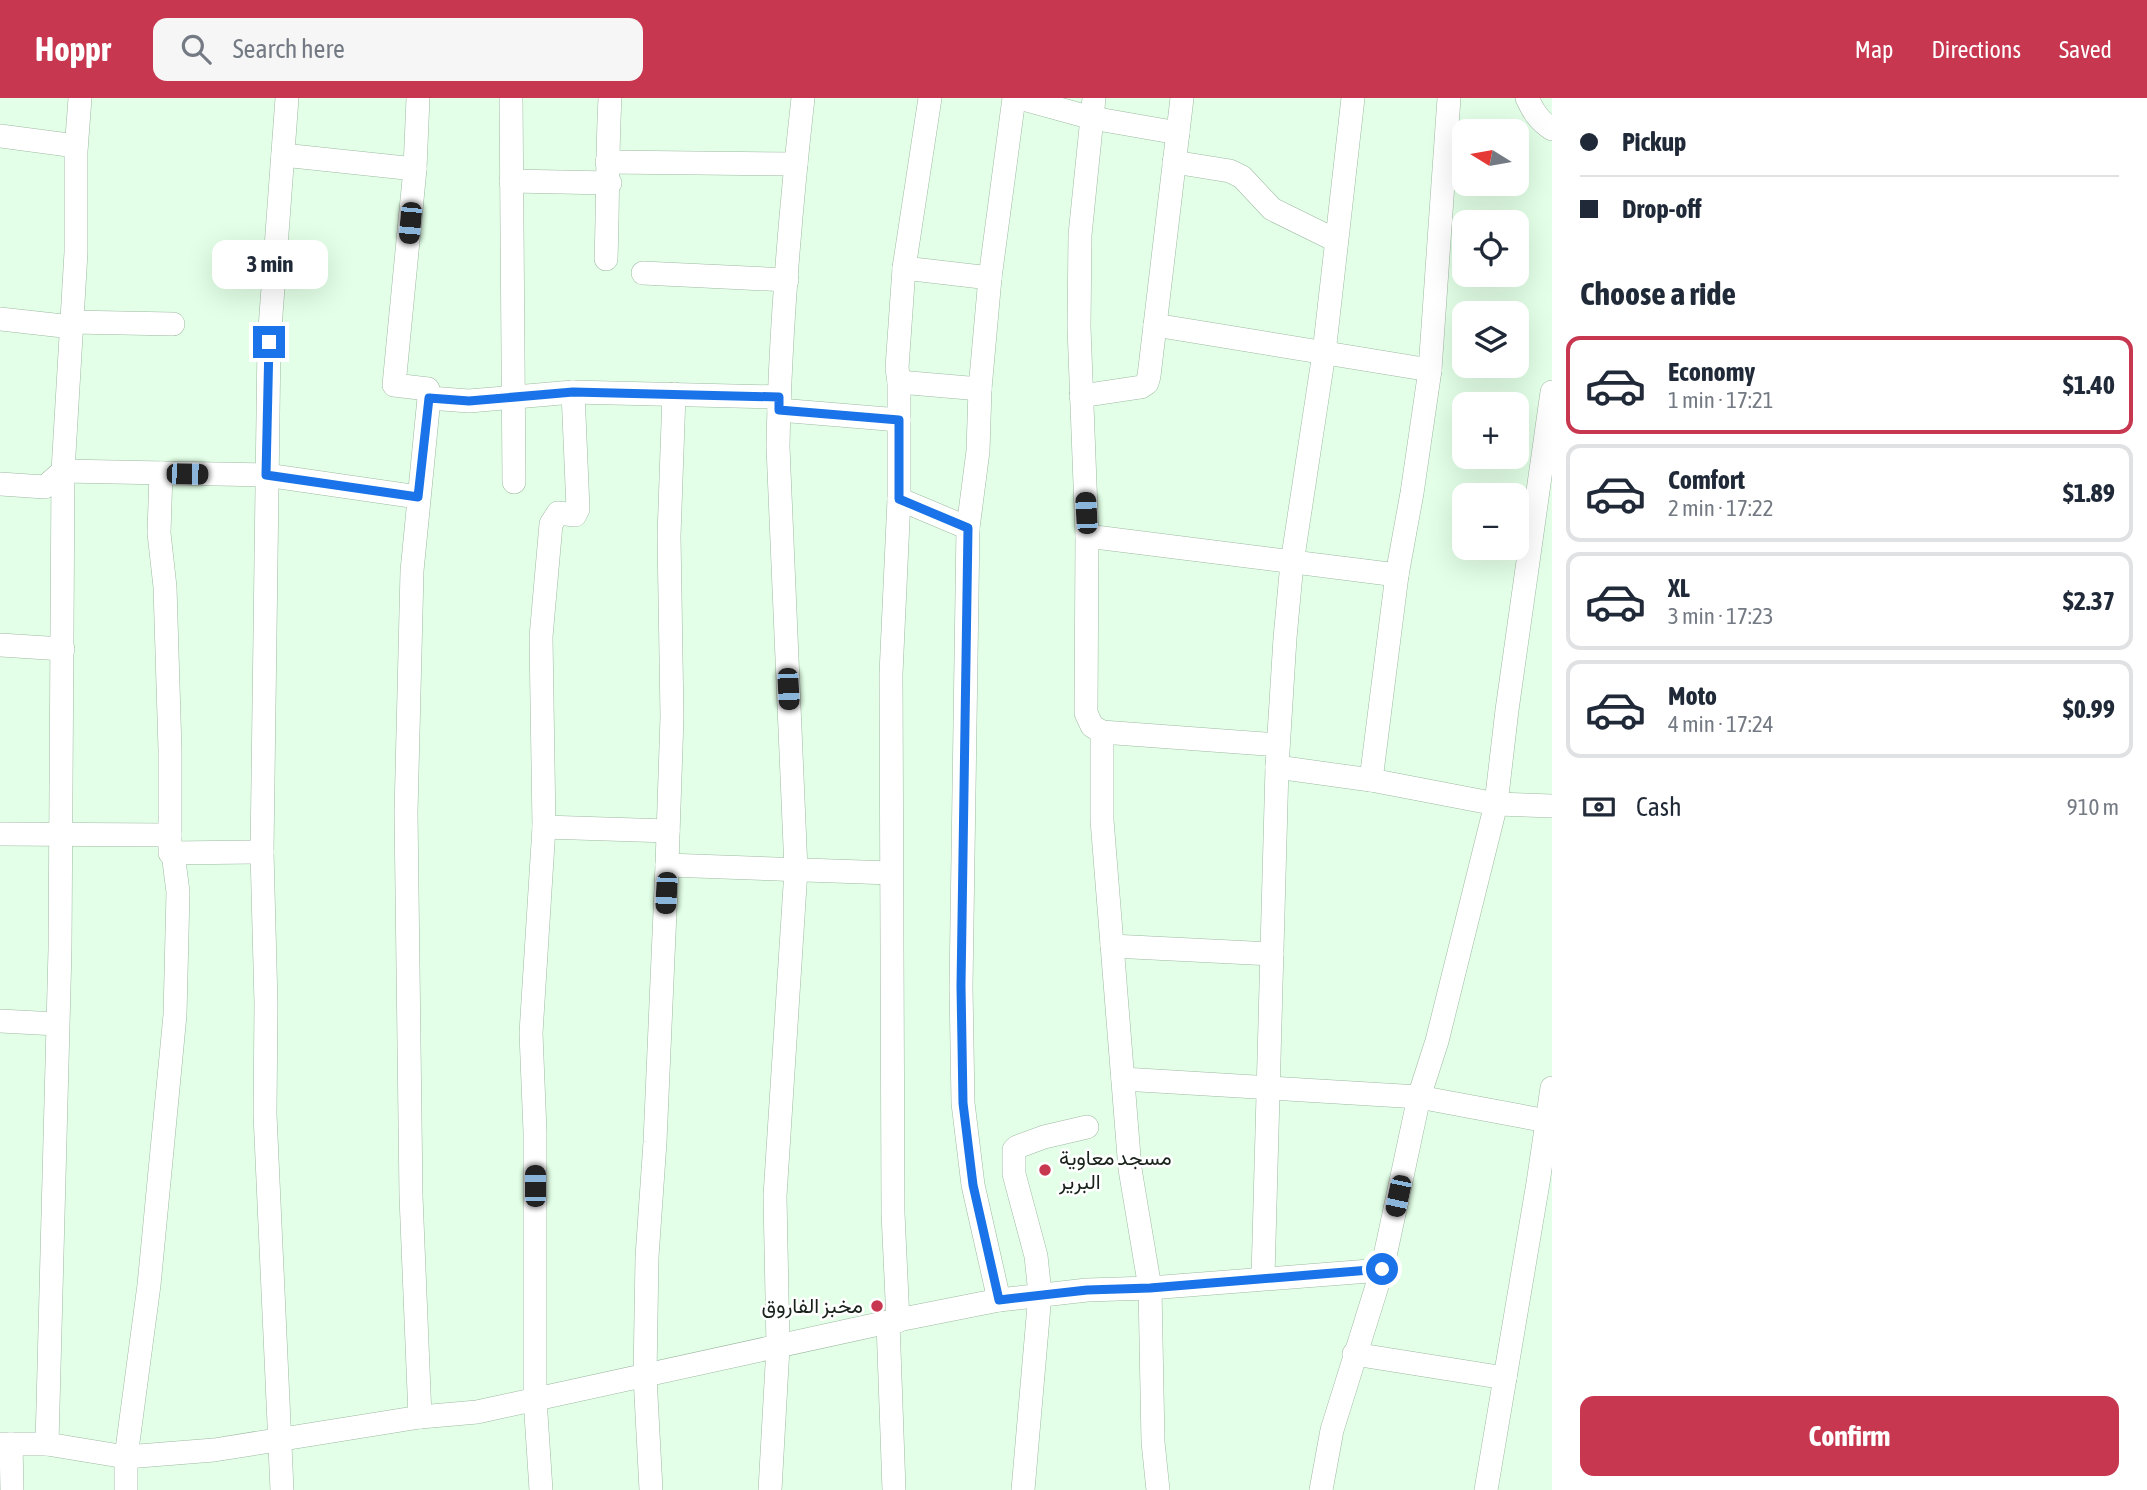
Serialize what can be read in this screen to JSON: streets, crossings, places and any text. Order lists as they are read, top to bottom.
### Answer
{
  "places": ["مسجد معاوية البرير", "مخبز الفاروق"],
  "north": "left",
  "page": {
    "header": "Hoppr",
    "search": "Search here",
    "nav": ["Map", "Directions", "Saved"],
    "banner": ["Pickup", "Drop-off"],
    "map_buttons": ["+", "−"],
    "bubble": "3 min",
    "heading": "Choose a ride",
    "list": [
      {
        "name": "Economy",
        "note": "1 min · 17:21",
        "value": "$1.40"
      },
      {
        "name": "Comfort",
        "note": "2 min · 17:22",
        "value": "$1.89"
      },
      {
        "name": "XL",
        "note": "3 min · 17:23",
        "value": "$2.37"
      },
      {
        "name": "Moto",
        "note": "4 min · 17:24",
        "value": "$0.99"
      }
    ],
    "pay": ["Cash", "910 m"],
    "buttons": "Confirm"
  }
}
